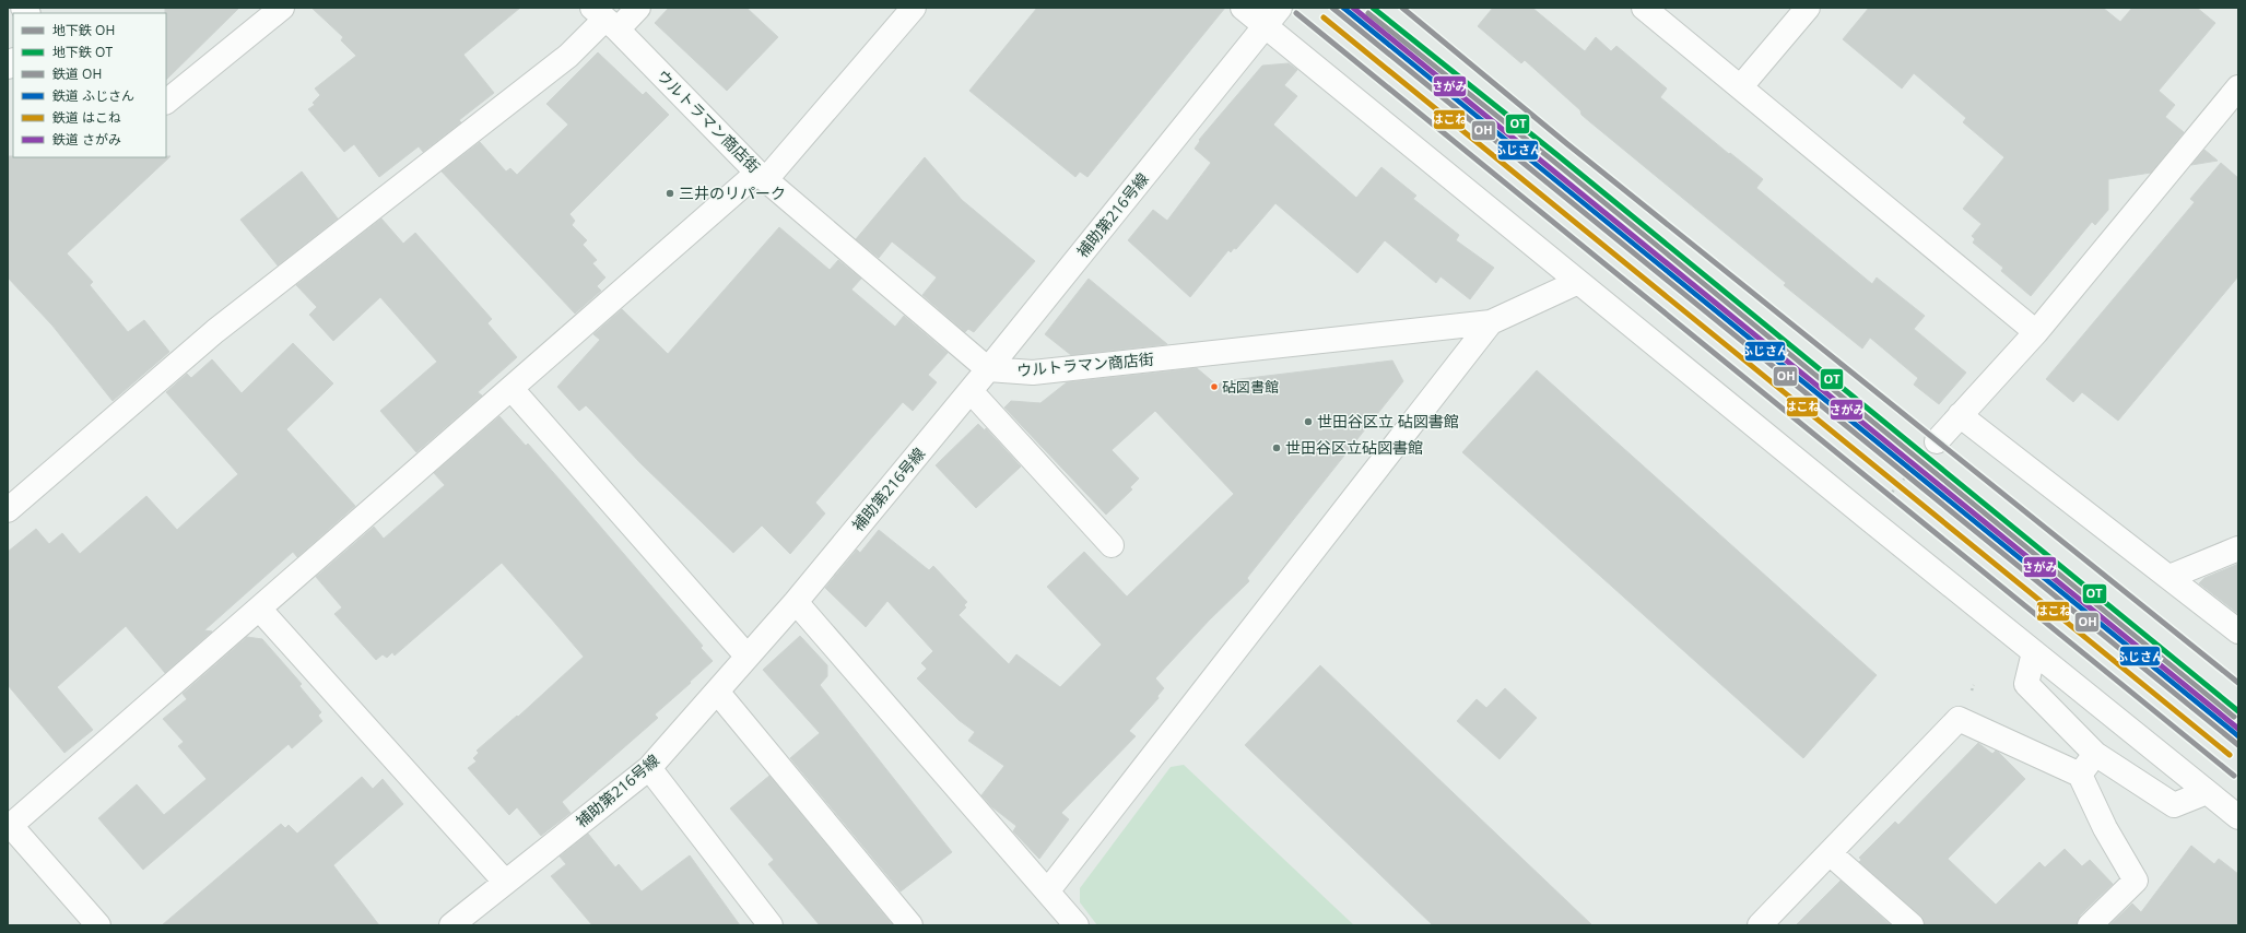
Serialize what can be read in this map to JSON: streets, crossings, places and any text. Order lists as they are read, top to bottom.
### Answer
{
  "streets": {
    "street": ["ウルトラマン商店街", "補助第216号線"]
  },
  "crossings": [
    ["ウルトラマン商店街", "補助第216号線"]
  ],
  "places": [
    "三井のリパーク",
    "砧図書館",
    "世田谷区立 砧図書館",
    "世田谷区立砧図書館"
  ],
  "lines": [
    "metro line OH",
    "metro line OT",
    "rail line ふじさん",
    "rail line さがみ",
    "rail line OH",
    "rail line はこね"
  ],
  "legend": [
    "地下鉄 OH",
    "地下鉄 OT",
    "鉄道 OH",
    "鉄道 ふじさん",
    "鉄道 はこね",
    "鉄道 さがみ"
  ]
}
